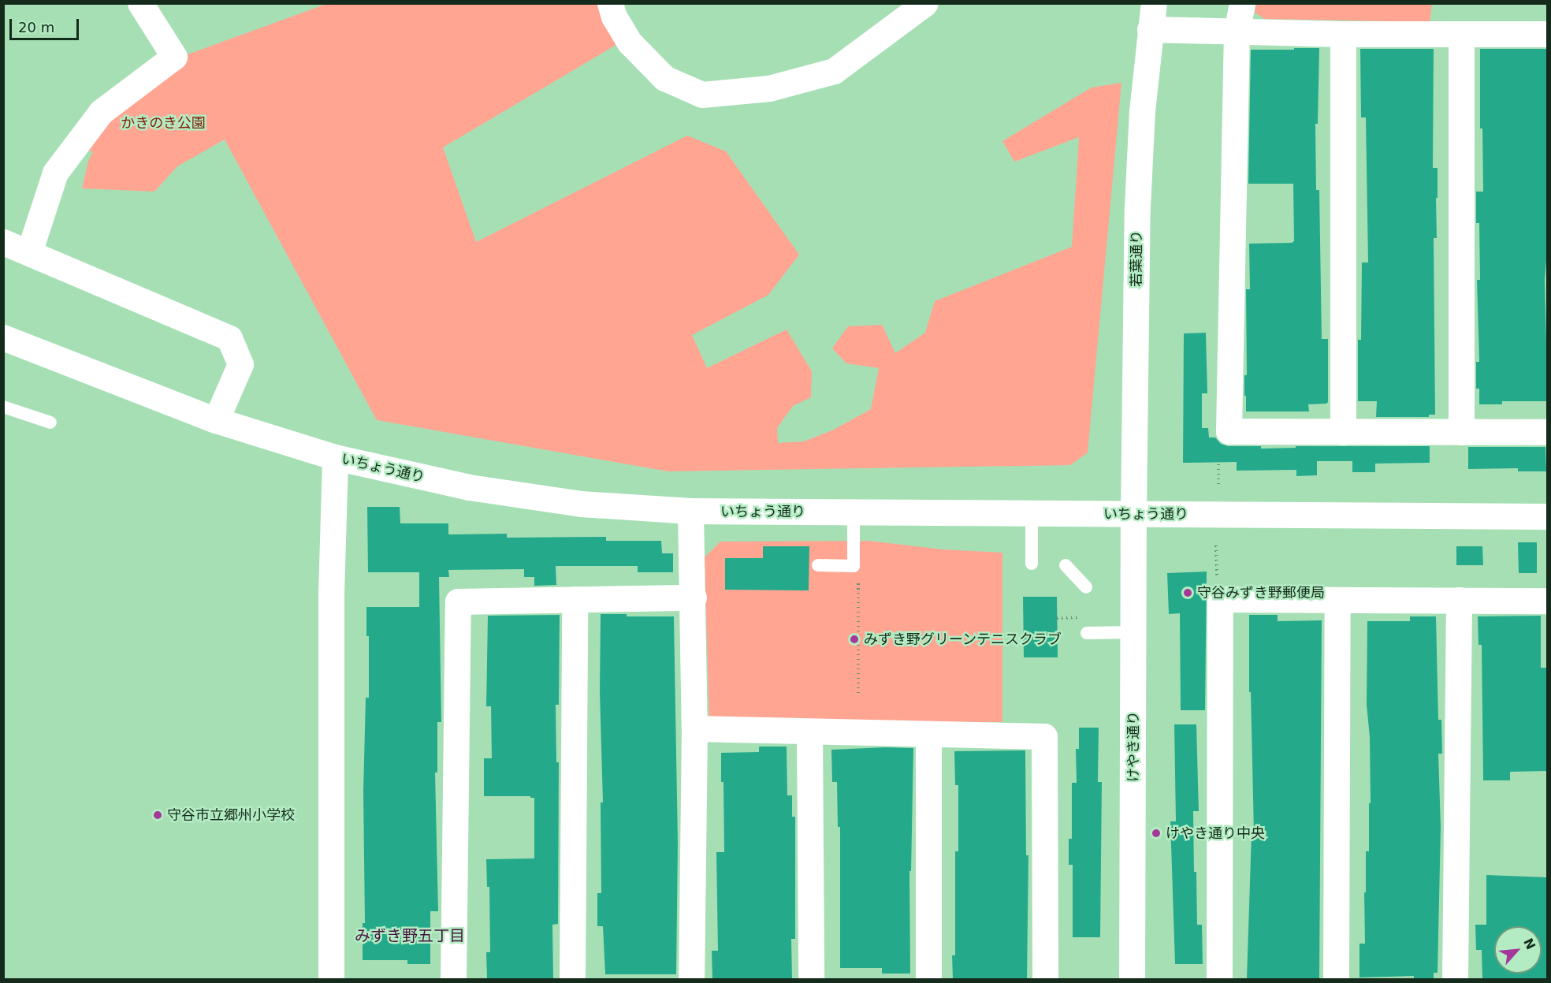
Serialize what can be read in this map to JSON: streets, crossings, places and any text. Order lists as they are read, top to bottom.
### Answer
{
  "streets": {
    "street": ["若葉通り", "いちょう通り", "けやき通り"]
  },
  "crossings": [
    ["若葉通り", "いちょう通り"],
    ["若葉通り", "けやき通り"],
    ["いちょう通り", "けやき通り"]
  ],
  "districts": ["みずき野五丁目"],
  "parks": ["かきのき公園"],
  "places": [
    "守谷みずき野郵便局",
    "みずき野グリーンテニスクラブ",
    "守谷市立郷州小学校",
    "けやき通り中央"
  ],
  "scale_bar": "20 m",
  "north": "top right"
}
